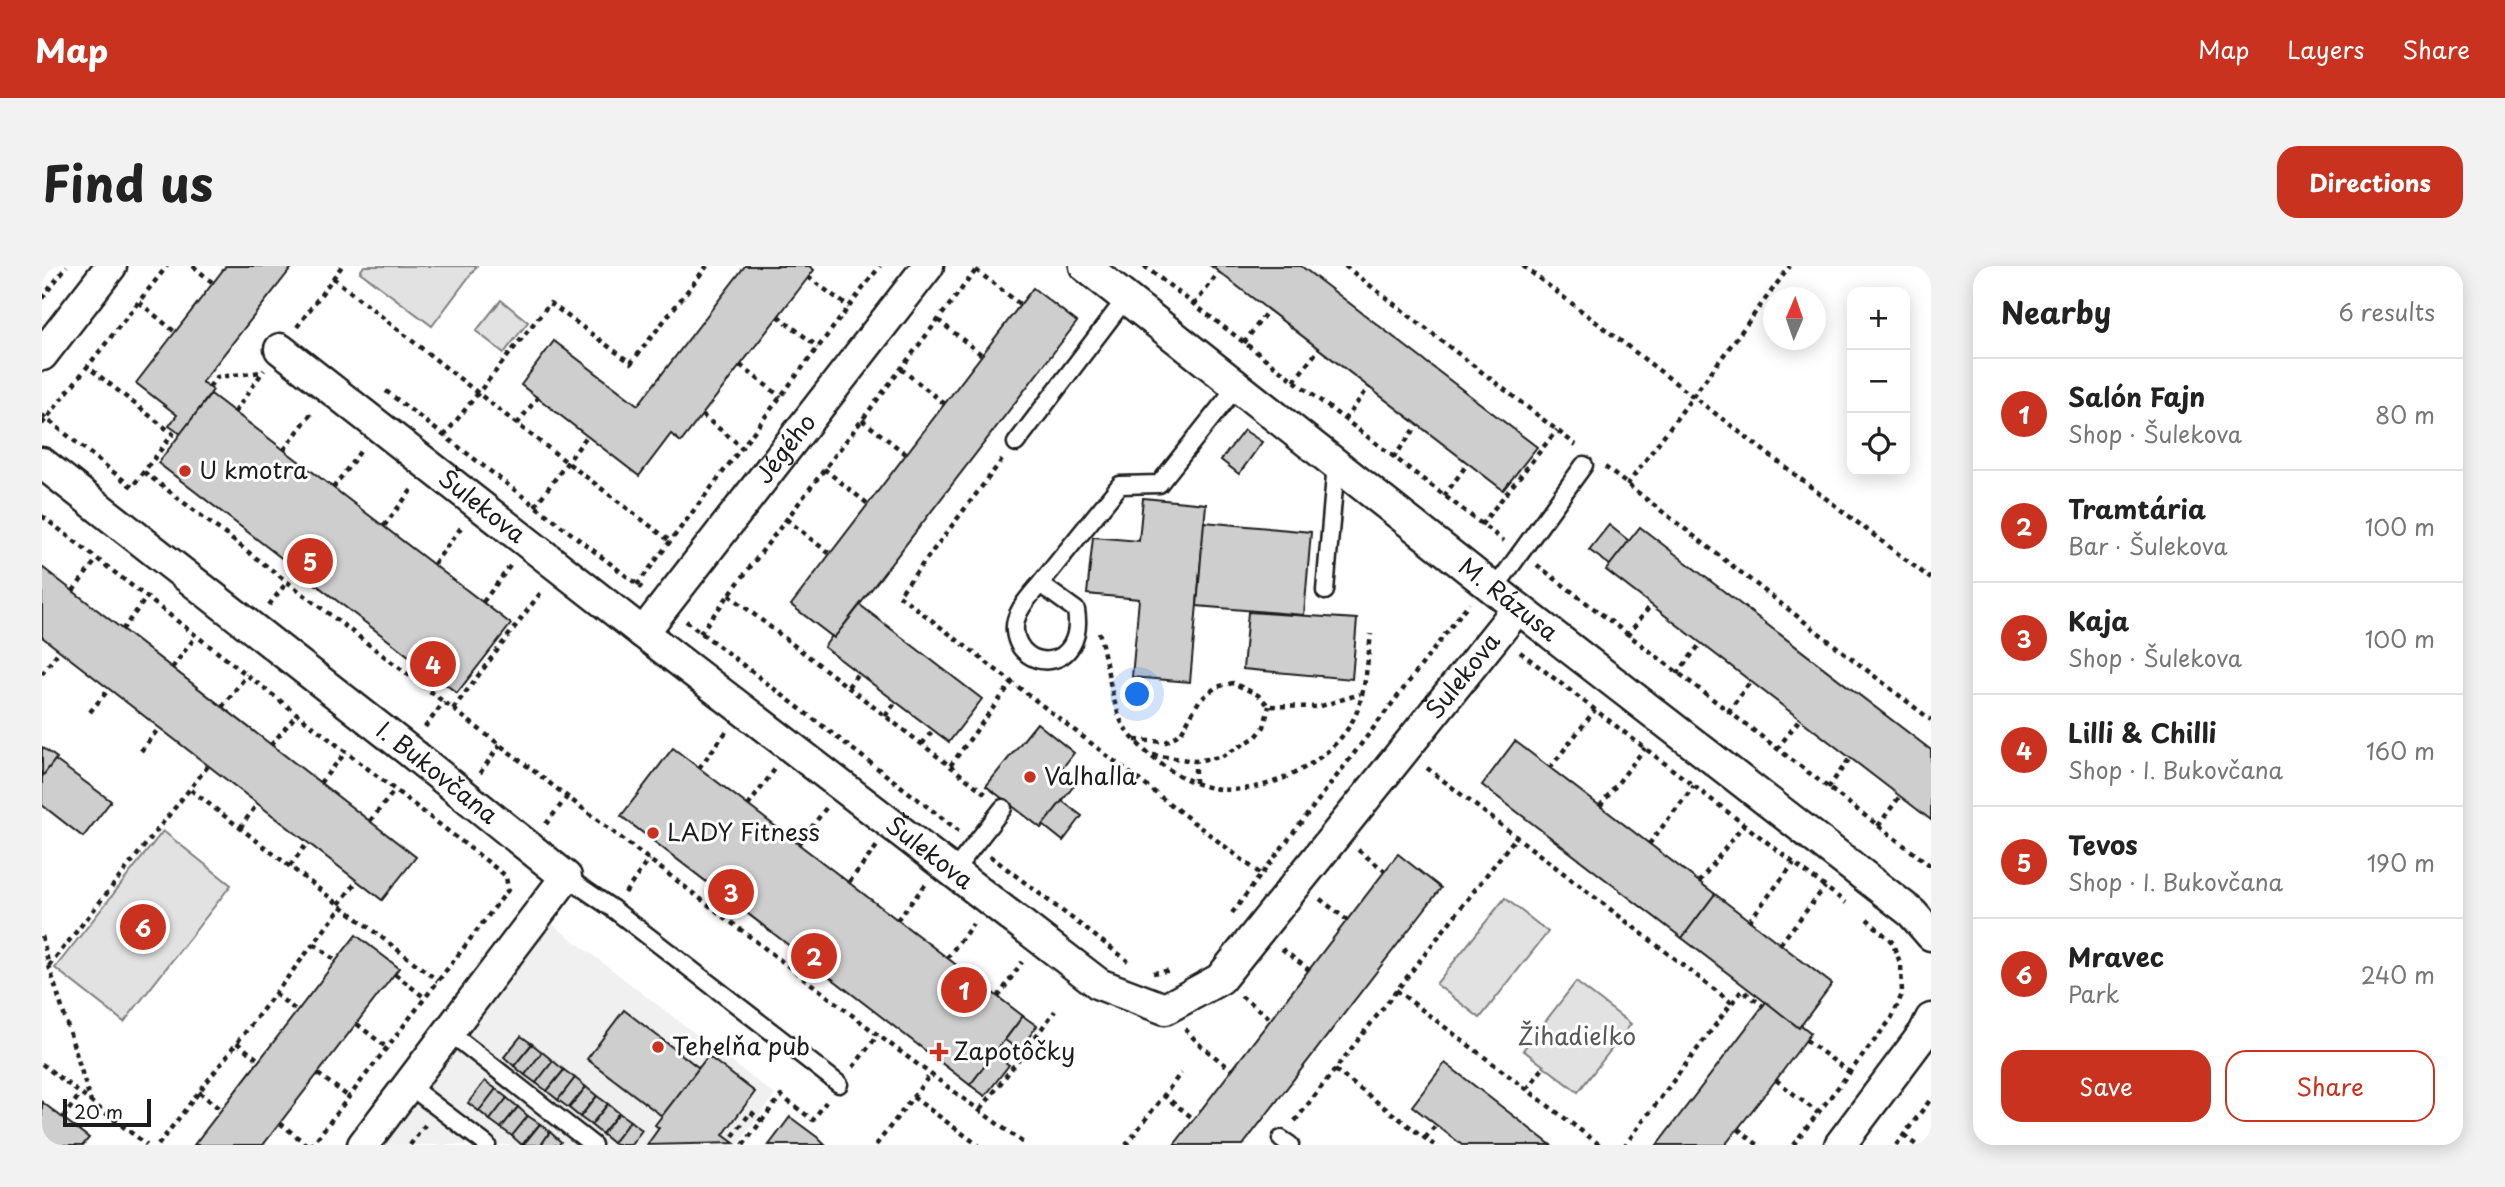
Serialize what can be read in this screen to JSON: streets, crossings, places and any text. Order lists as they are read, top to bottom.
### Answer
{
  "streets": {
    "street": [
      "Jégého",
      "Šulekova",
      "M. Rázusa",
      "I. Bukovčana"
    ]
  },
  "crossings": [
    ["Jégého", "Šulekova"],
    ["Šulekova", "M. Rázusa"]
  ],
  "parks": ["Žihadielko"],
  "places": {
    "other": [
      "U kmotra",
      "Valhalla",
      "LADY Fitness",
      "Tehelňa pub"
    ],
    "health": ["Zapotôčky"]
  },
  "scale_bar": "20 m",
  "north": "top",
  "page": {
    "header": "Map",
    "nav": ["Map", "Layers", "Share"],
    "title": "Find us",
    "buttons": [
      "Directions",
      ["Save", "Share"]
    ],
    "heading": ["Nearby", "6 results"],
    "map_buttons": ["+", "−"],
    "list": [
      {
        "mark": "1",
        "name": "Salón Fajn",
        "note": "Shop · Šulekova",
        "value": "80 m"
      },
      {
        "mark": "2",
        "name": "Tramtária",
        "note": "Bar · Šulekova",
        "value": "100 m"
      },
      {
        "mark": "3",
        "name": "Kaja",
        "note": "Shop · Šulekova",
        "value": "100 m"
      },
      {
        "mark": "4",
        "name": "Lilli & Chilli",
        "note": "Shop · I. Bukovčana",
        "value": "160 m"
      },
      {
        "mark": "5",
        "name": "Tevos",
        "note": "Shop · I. Bukovčana",
        "value": "190 m"
      },
      {
        "mark": "6",
        "name": "Mravec",
        "note": "Park",
        "value": "240 m"
      }
    ],
    "pins": [
      "5",
      "4",
      "3",
      "6",
      "2",
      "1"
    ],
    "scale": "20 m"
  }
}
